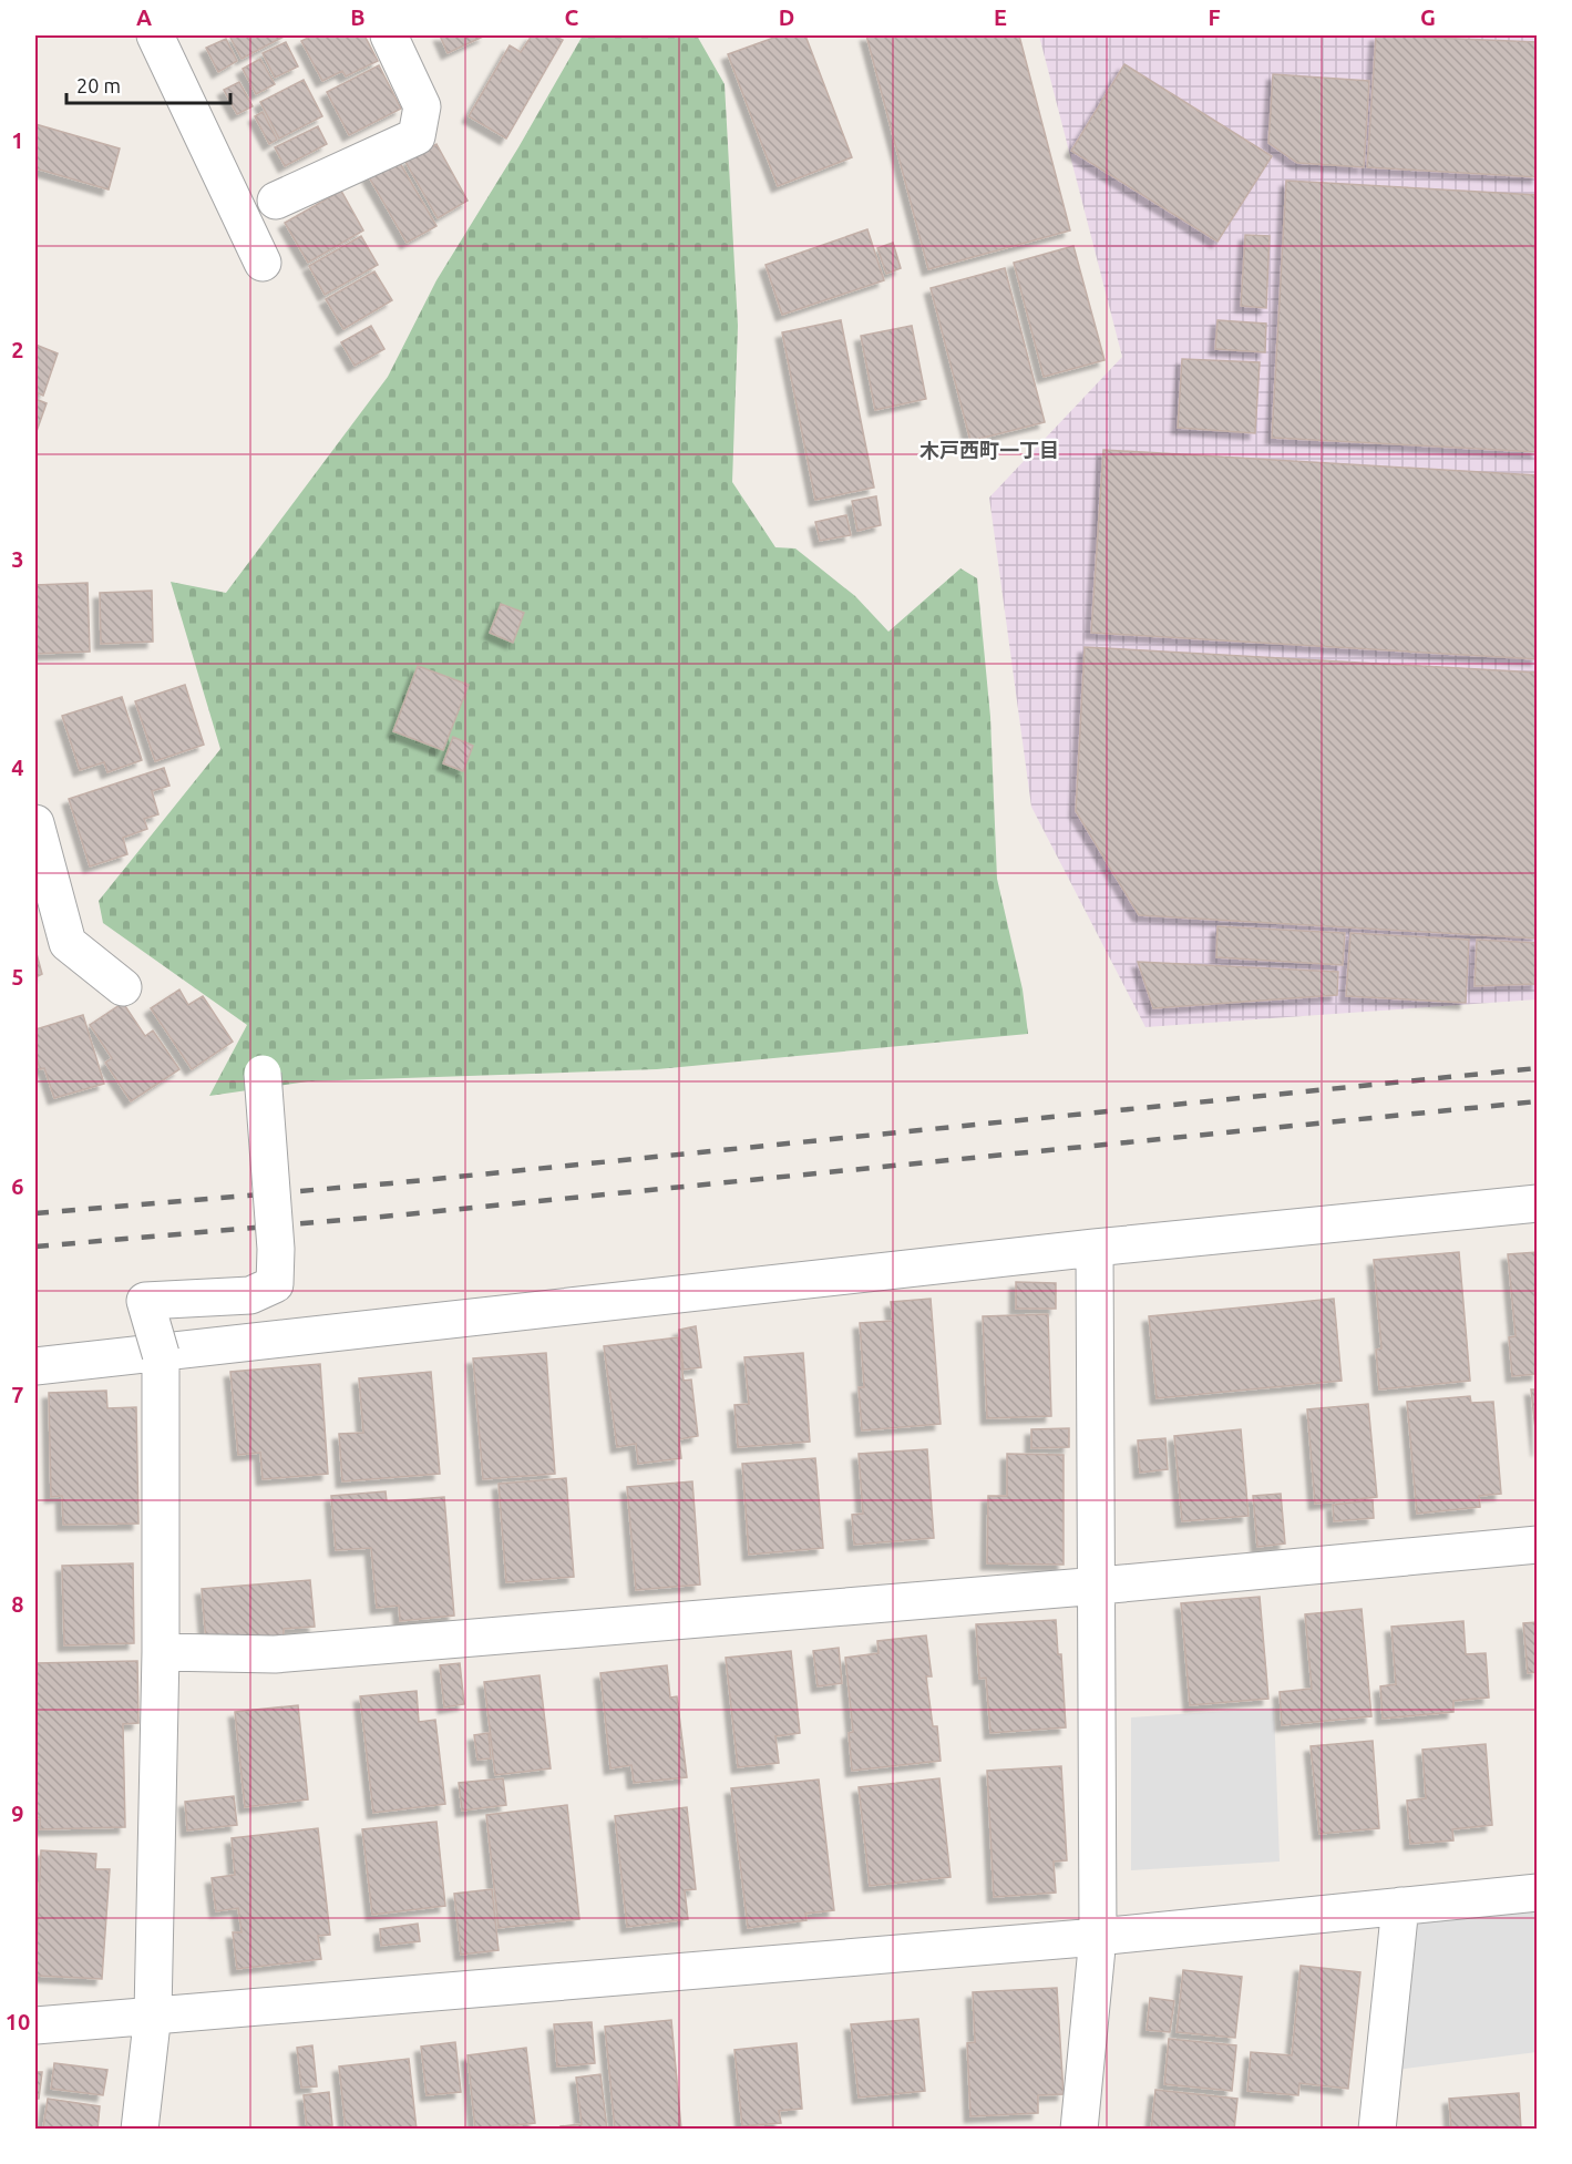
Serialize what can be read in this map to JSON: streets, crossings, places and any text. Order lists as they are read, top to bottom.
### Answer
{
  "districts": ["木戸西町一丁目"],
  "scale_bar": "20 m",
  "grid": {
    "columns": [
      "A",
      "B",
      "C",
      "D",
      "E",
      "F",
      "G"
    ],
    "rows": [
      "1",
      "2",
      "3",
      "4",
      "5",
      "6",
      "7",
      "8",
      "9",
      "10"
    ]
  }
}
